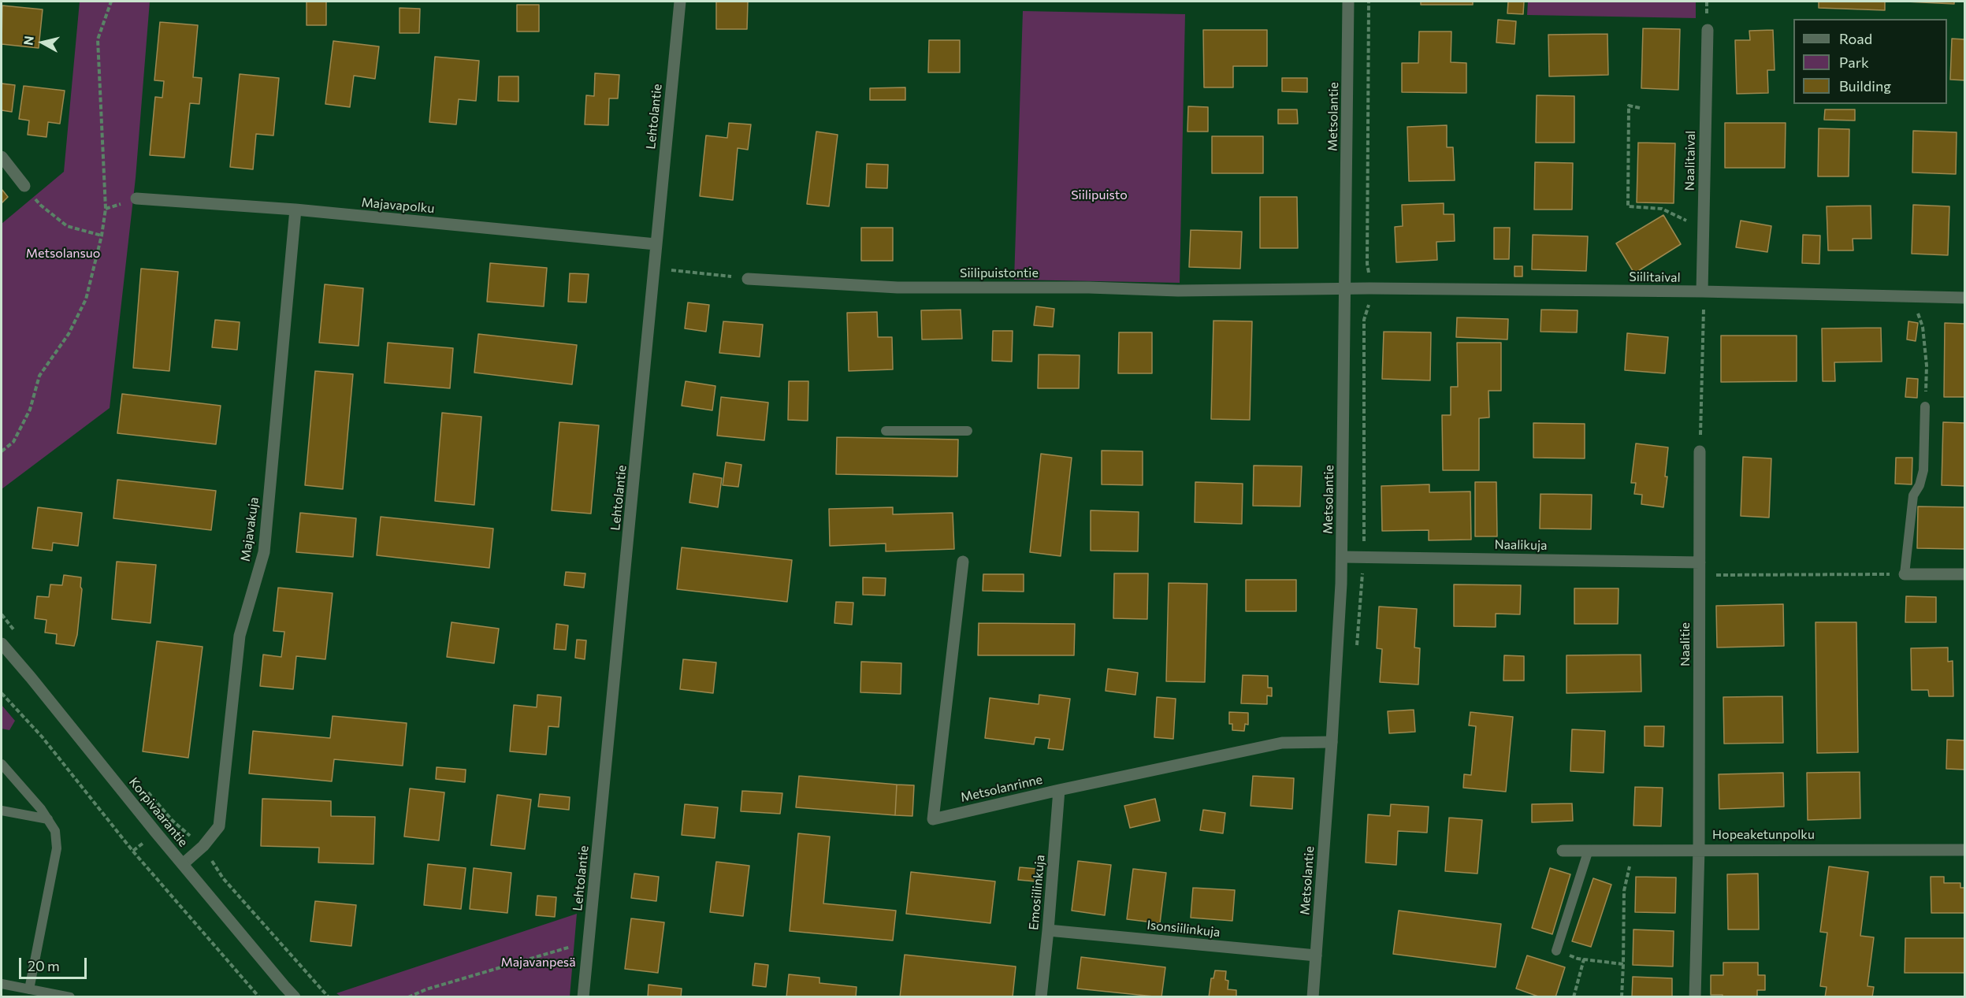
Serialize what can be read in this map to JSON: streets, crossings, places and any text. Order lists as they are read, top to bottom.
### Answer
{
  "streets": {
    "street": [
      "Lehtolantie",
      "Metsolantie",
      "Naalitaival",
      "Majavapolku",
      "Siilipuistontie",
      "Siilitaival",
      "Majavakuja",
      "Naalikuja",
      "Naalitie",
      "Metsolanrinne",
      "Korpivaarantie",
      "Hopeaketunpolku",
      "Emosiilinkuja",
      "Isonsiilinkuja"
    ]
  },
  "crossings": [
    ["Lehtolantie", "Majavapolku"],
    ["Metsolantie", "Siilipuistontie"],
    ["Metsolantie", "Siilitaival"],
    ["Metsolantie", "Naalikuja"],
    ["Metsolantie", "Metsolanrinne"],
    ["Metsolantie", "Isonsiilinkuja"],
    ["Naalitaival", "Siilitaival"],
    ["Majavapolku", "Majavakuja"],
    ["Siilipuistontie", "Siilitaival"],
    ["Majavakuja", "Korpivaarantie"],
    ["Naalikuja", "Naalitie"],
    ["Naalitie", "Hopeaketunpolku"],
    ["Metsolanrinne", "Emosiilinkuja"],
    ["Emosiilinkuja", "Isonsiilinkuja"]
  ],
  "parks": ["Siilipuisto", "Metsolansuo", "Majavanpesä"],
  "legend": ["Road", "Park", "Building"],
  "scale_bar": "20 m",
  "north": "left"
}
